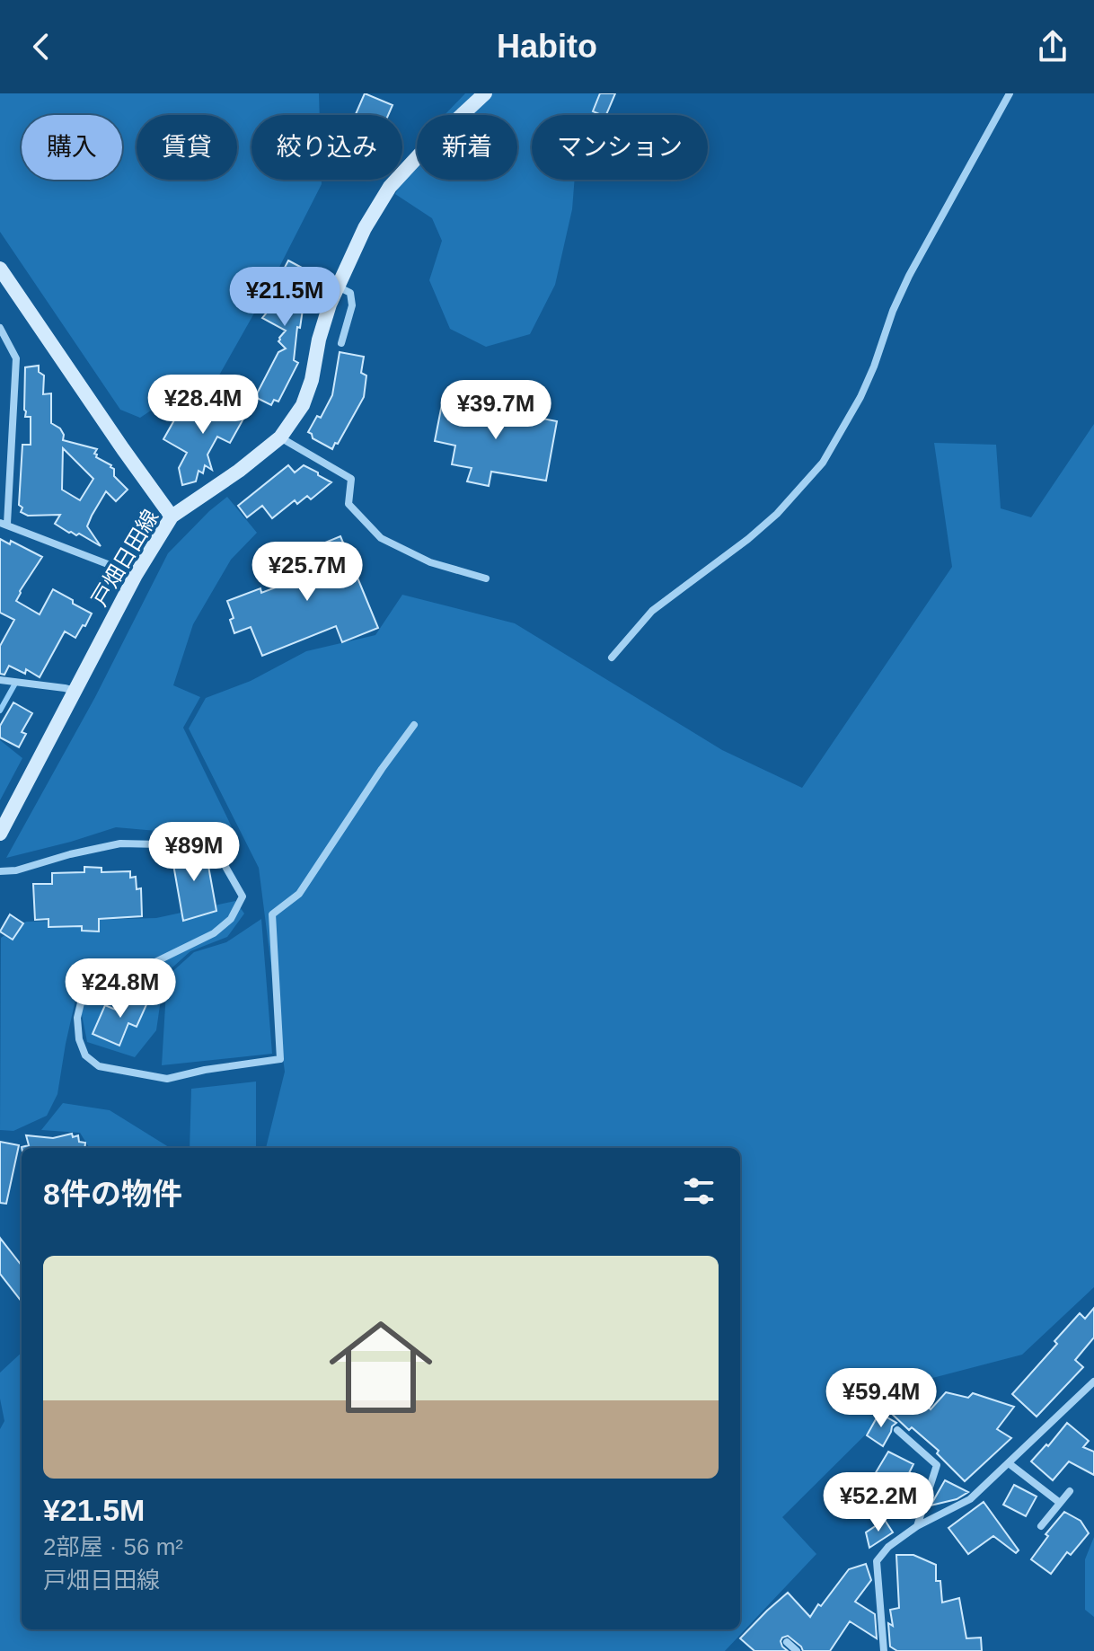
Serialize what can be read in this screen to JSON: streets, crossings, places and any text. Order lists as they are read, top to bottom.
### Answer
{
  "streets": {
    "main road": ["戸畑日田線"]
  },
  "page": {
    "header": "Habito",
    "chip": [
      "購入",
      "賃貸",
      "絞り込み",
      "新着",
      "マンション"
    ],
    "price": [
      "¥21.5M",
      "¥28.4M",
      "¥39.7M",
      "¥25.7M",
      "¥89M",
      "¥24.8M",
      "¥59.4M",
      "¥52.2M"
    ],
    "heading": "8件の物件",
    "list": [
      {
        "name": "¥21.5M",
        "note": "2部屋 · 56 m² · 戸畑日田線"
      }
    ]
  }
}
